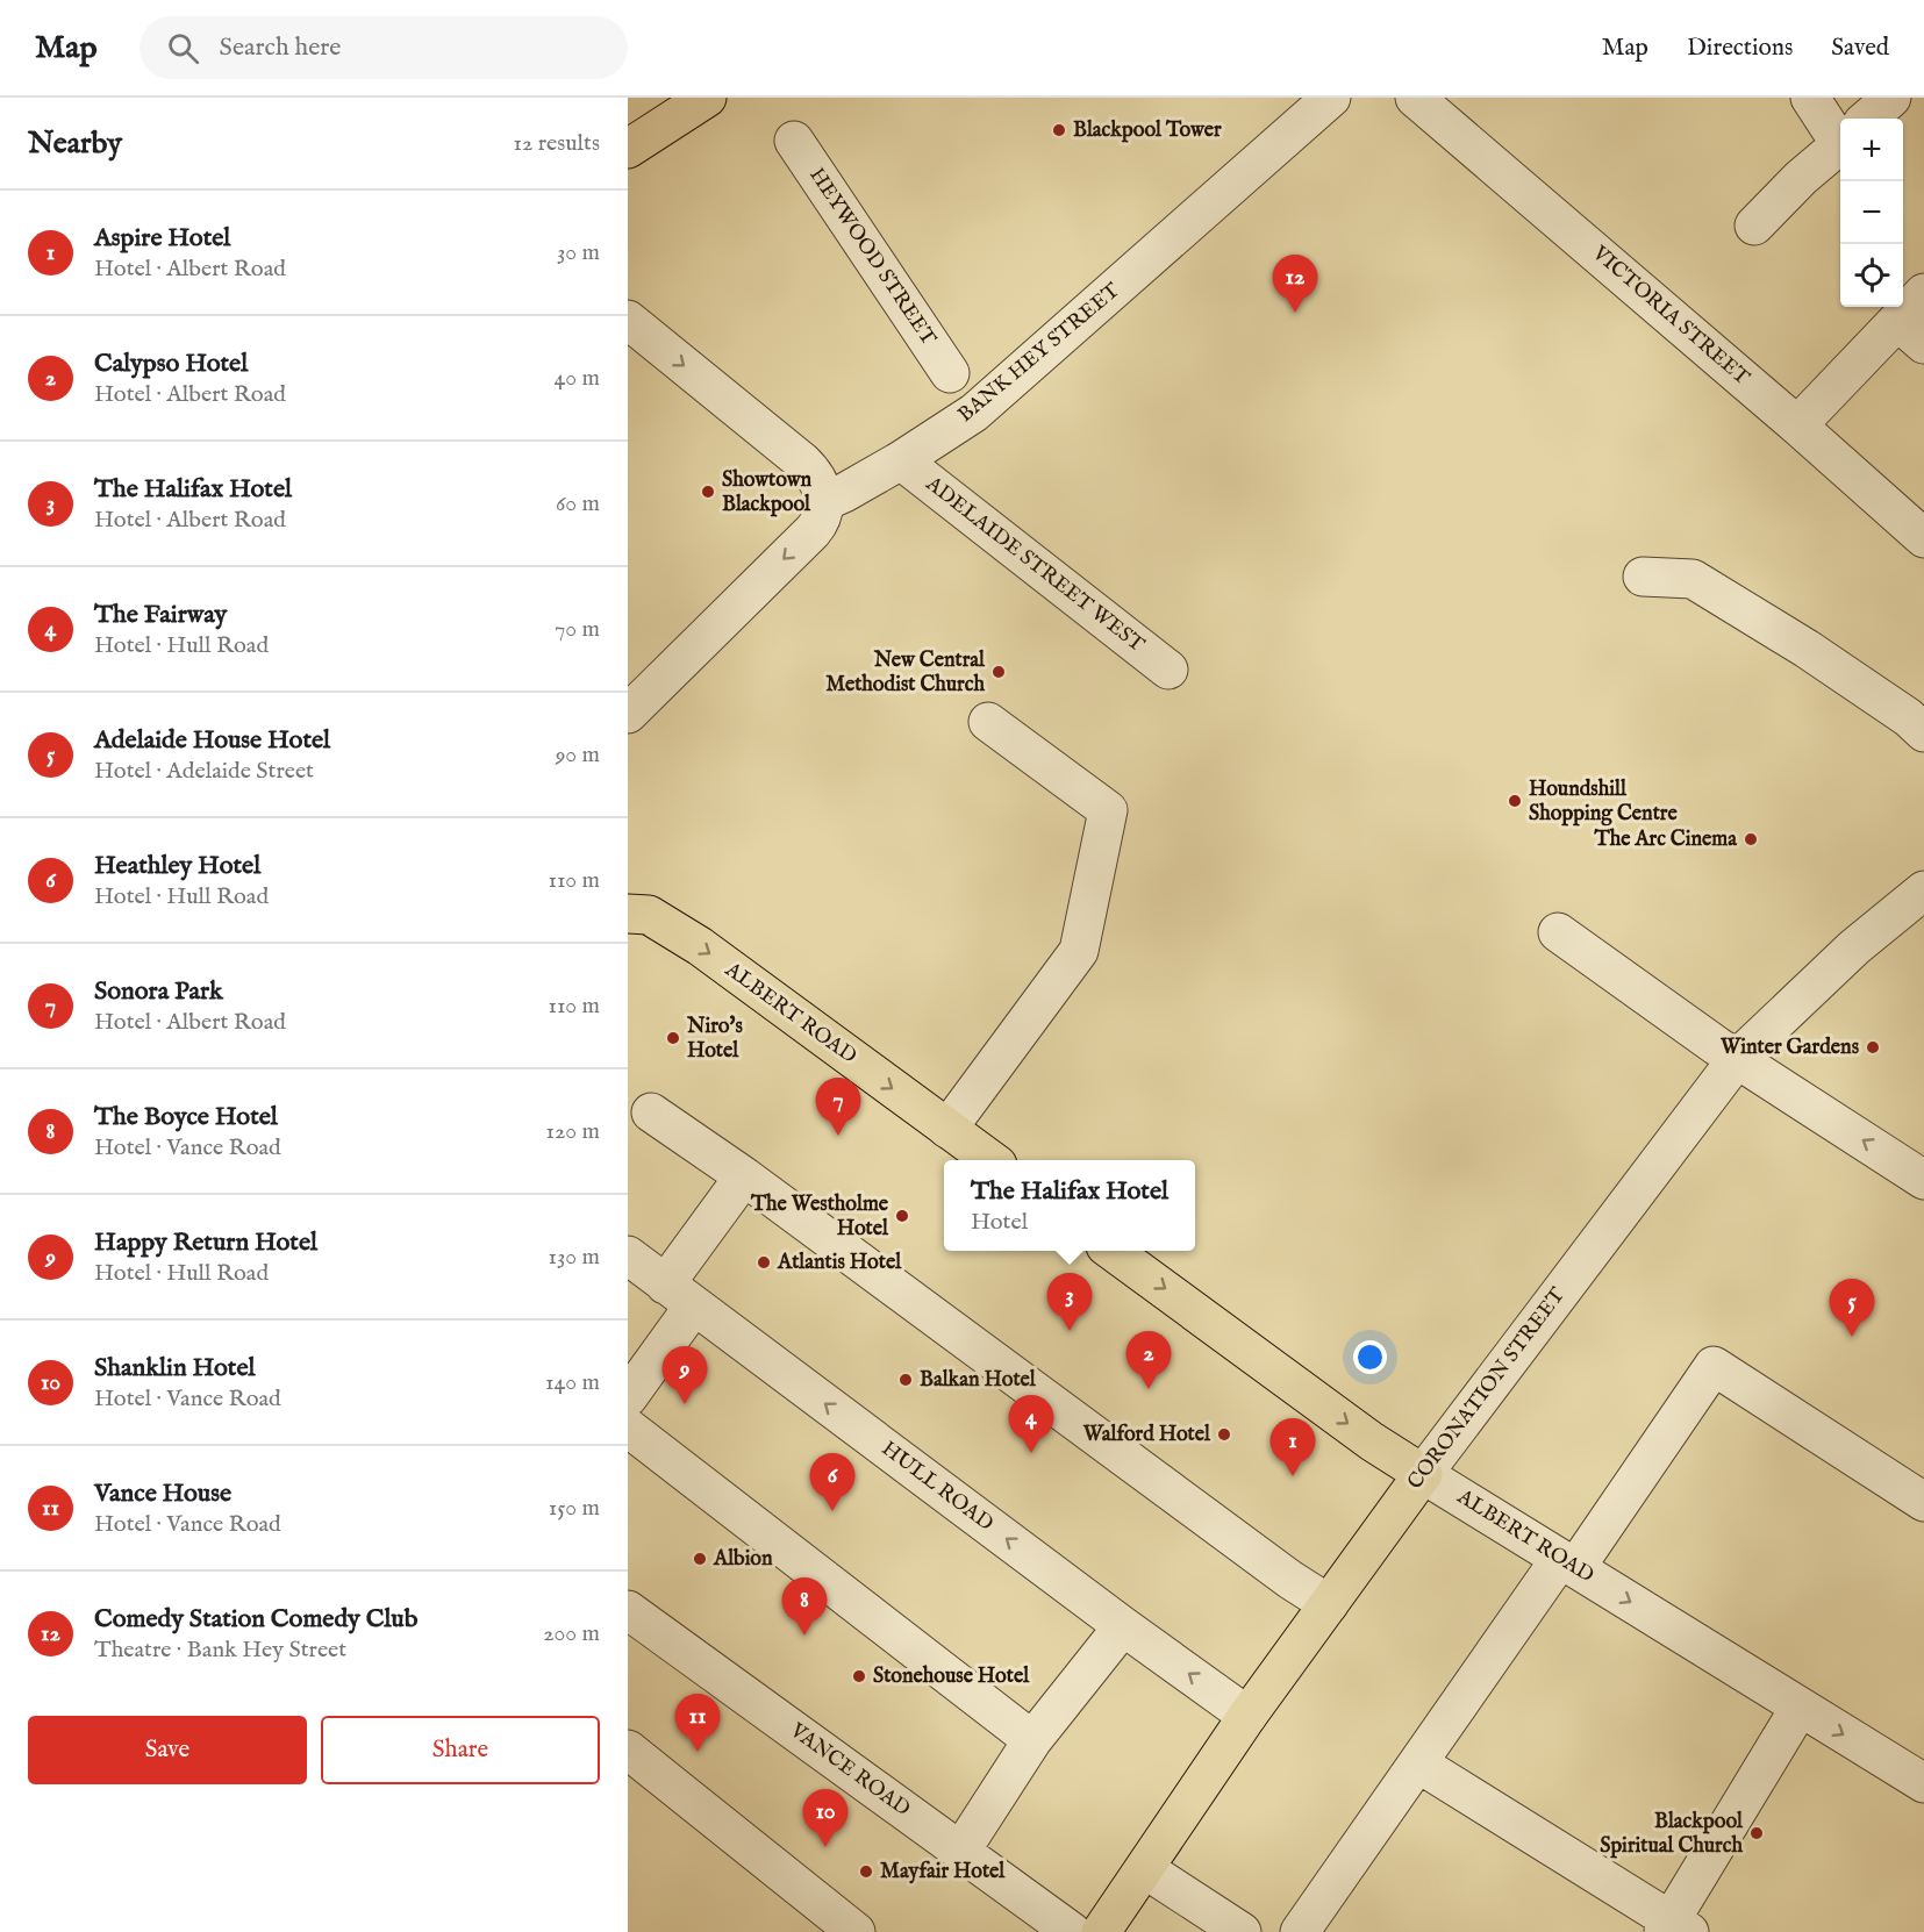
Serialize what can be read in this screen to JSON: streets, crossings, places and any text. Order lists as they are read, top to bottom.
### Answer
{
  "streets": {
    "main road": ["ALBERT ROAD", "CORONATION STREET"],
    "street": [
      "HEYWOOD STREET",
      "VICTORIA STREET",
      "BANK HEY STREET",
      "ADELAIDE STREET WEST",
      "HULL ROAD",
      "VANCE ROAD"
    ]
  },
  "crossings": [
    ["BANK HEY STREET", "ADELAIDE STREET WEST"],
    ["ALBERT ROAD", "CORONATION STREET"],
    ["CORONATION STREET", "HULL ROAD"]
  ],
  "one_way": ["ALBERT ROAD"],
  "places": [
    "Blackpool Tower",
    "Showtown Blackpool",
    "New Central Methodist Church",
    "Houndshill Shopping Centre",
    "The Arc Cinema",
    "Niro's Hotel",
    "Winter Gardens",
    "The Westholme Hotel",
    "Atlantis Hotel",
    "Balkan Hotel",
    "Walford Hotel",
    "Albion",
    "Stonehouse Hotel",
    "Blackpool Spiritual Church",
    "Mayfair Hotel"
  ],
  "page": {
    "header": "Map",
    "search": "Search here",
    "nav": ["Map", "Directions", "Saved"],
    "heading": ["Nearby", "12 results"],
    "map_buttons": ["+", "−"],
    "list": [
      {
        "mark": "1",
        "name": "Aspire Hotel",
        "note": "Hotel · Albert Road",
        "value": "30 m"
      },
      {
        "mark": "2",
        "name": "Calypso Hotel",
        "note": "Hotel · Albert Road",
        "value": "40 m"
      },
      {
        "mark": "3",
        "name": "The Halifax Hotel",
        "note": "Hotel · Albert Road",
        "value": "60 m"
      },
      {
        "mark": "4",
        "name": "The Fairway",
        "note": "Hotel · Hull Road",
        "value": "70 m"
      },
      {
        "mark": "5",
        "name": "Adelaide House Hotel",
        "note": "Hotel · Adelaide Street",
        "value": "90 m"
      },
      {
        "mark": "6",
        "name": "Heathley Hotel",
        "note": "Hotel · Hull Road",
        "value": "110 m"
      },
      {
        "mark": "7",
        "name": "Sonora Park",
        "note": "Hotel · Albert Road",
        "value": "110 m"
      },
      {
        "mark": "8",
        "name": "The Boyce Hotel",
        "note": "Hotel · Vance Road",
        "value": "120 m"
      },
      {
        "mark": "9",
        "name": "Happy Return Hotel",
        "note": "Hotel · Hull Road",
        "value": "130 m"
      },
      {
        "mark": "10",
        "name": "Shanklin Hotel",
        "note": "Hotel · Vance Road",
        "value": "140 m"
      },
      {
        "mark": "11",
        "name": "Vance House",
        "note": "Hotel · Vance Road",
        "value": "150 m"
      },
      {
        "mark": "12",
        "name": "Comedy Station Comedy Club",
        "note": "Theatre · Bank Hey Street",
        "value": "200 m"
      }
    ],
    "pins": [
      "12",
      "7",
      "3",
      "5",
      "2",
      "9",
      "4",
      "1",
      "6",
      "8",
      "11",
      "10"
    ],
    "popup": ["The Halifax Hotel", "Hotel"],
    "buttons": ["Save", "Share"]
  }
}
